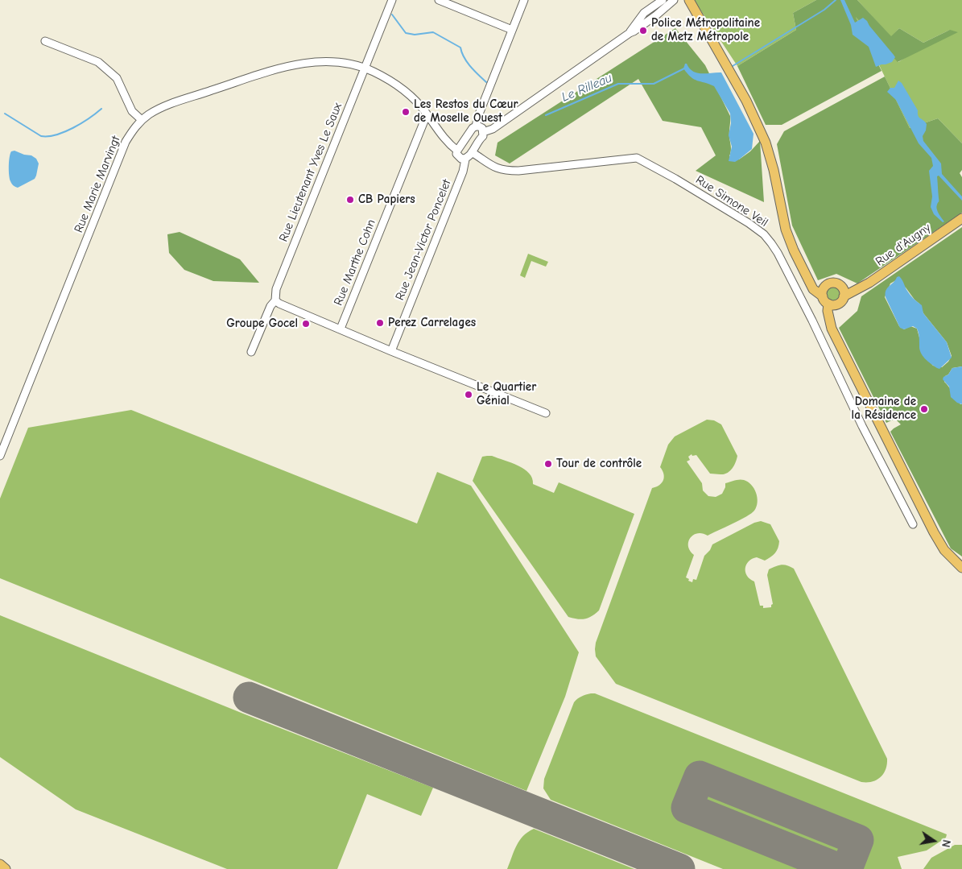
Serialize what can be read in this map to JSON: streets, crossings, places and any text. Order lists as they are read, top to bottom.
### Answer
{
  "streets": {
    "main road": ["Rue d'Augny"],
    "street": [
      "Rue Lieutenant Yves Le Saux",
      "Rue Marie Marvingt",
      "Rue Simone Veil",
      "Rue Jean-Victor Poncelet",
      "Rue Marthe Cohn"
    ]
  },
  "crossings": [
    ["Rue Lieutenant Yves Le Saux", "Rue Marie Marvingt"]
  ],
  "water": ["Le Rilleau"],
  "places": [
    "Police Métropolitaine de Metz Métropole",
    "Les Restos du Cœur de Moselle Ouest",
    "CB Papiers",
    "Perez Carrelages",
    "Groupe Gocel",
    "Le Quartier Génial",
    "Domaine de la Résidence",
    "Tour de contrôle"
  ],
  "north": "right"
}
